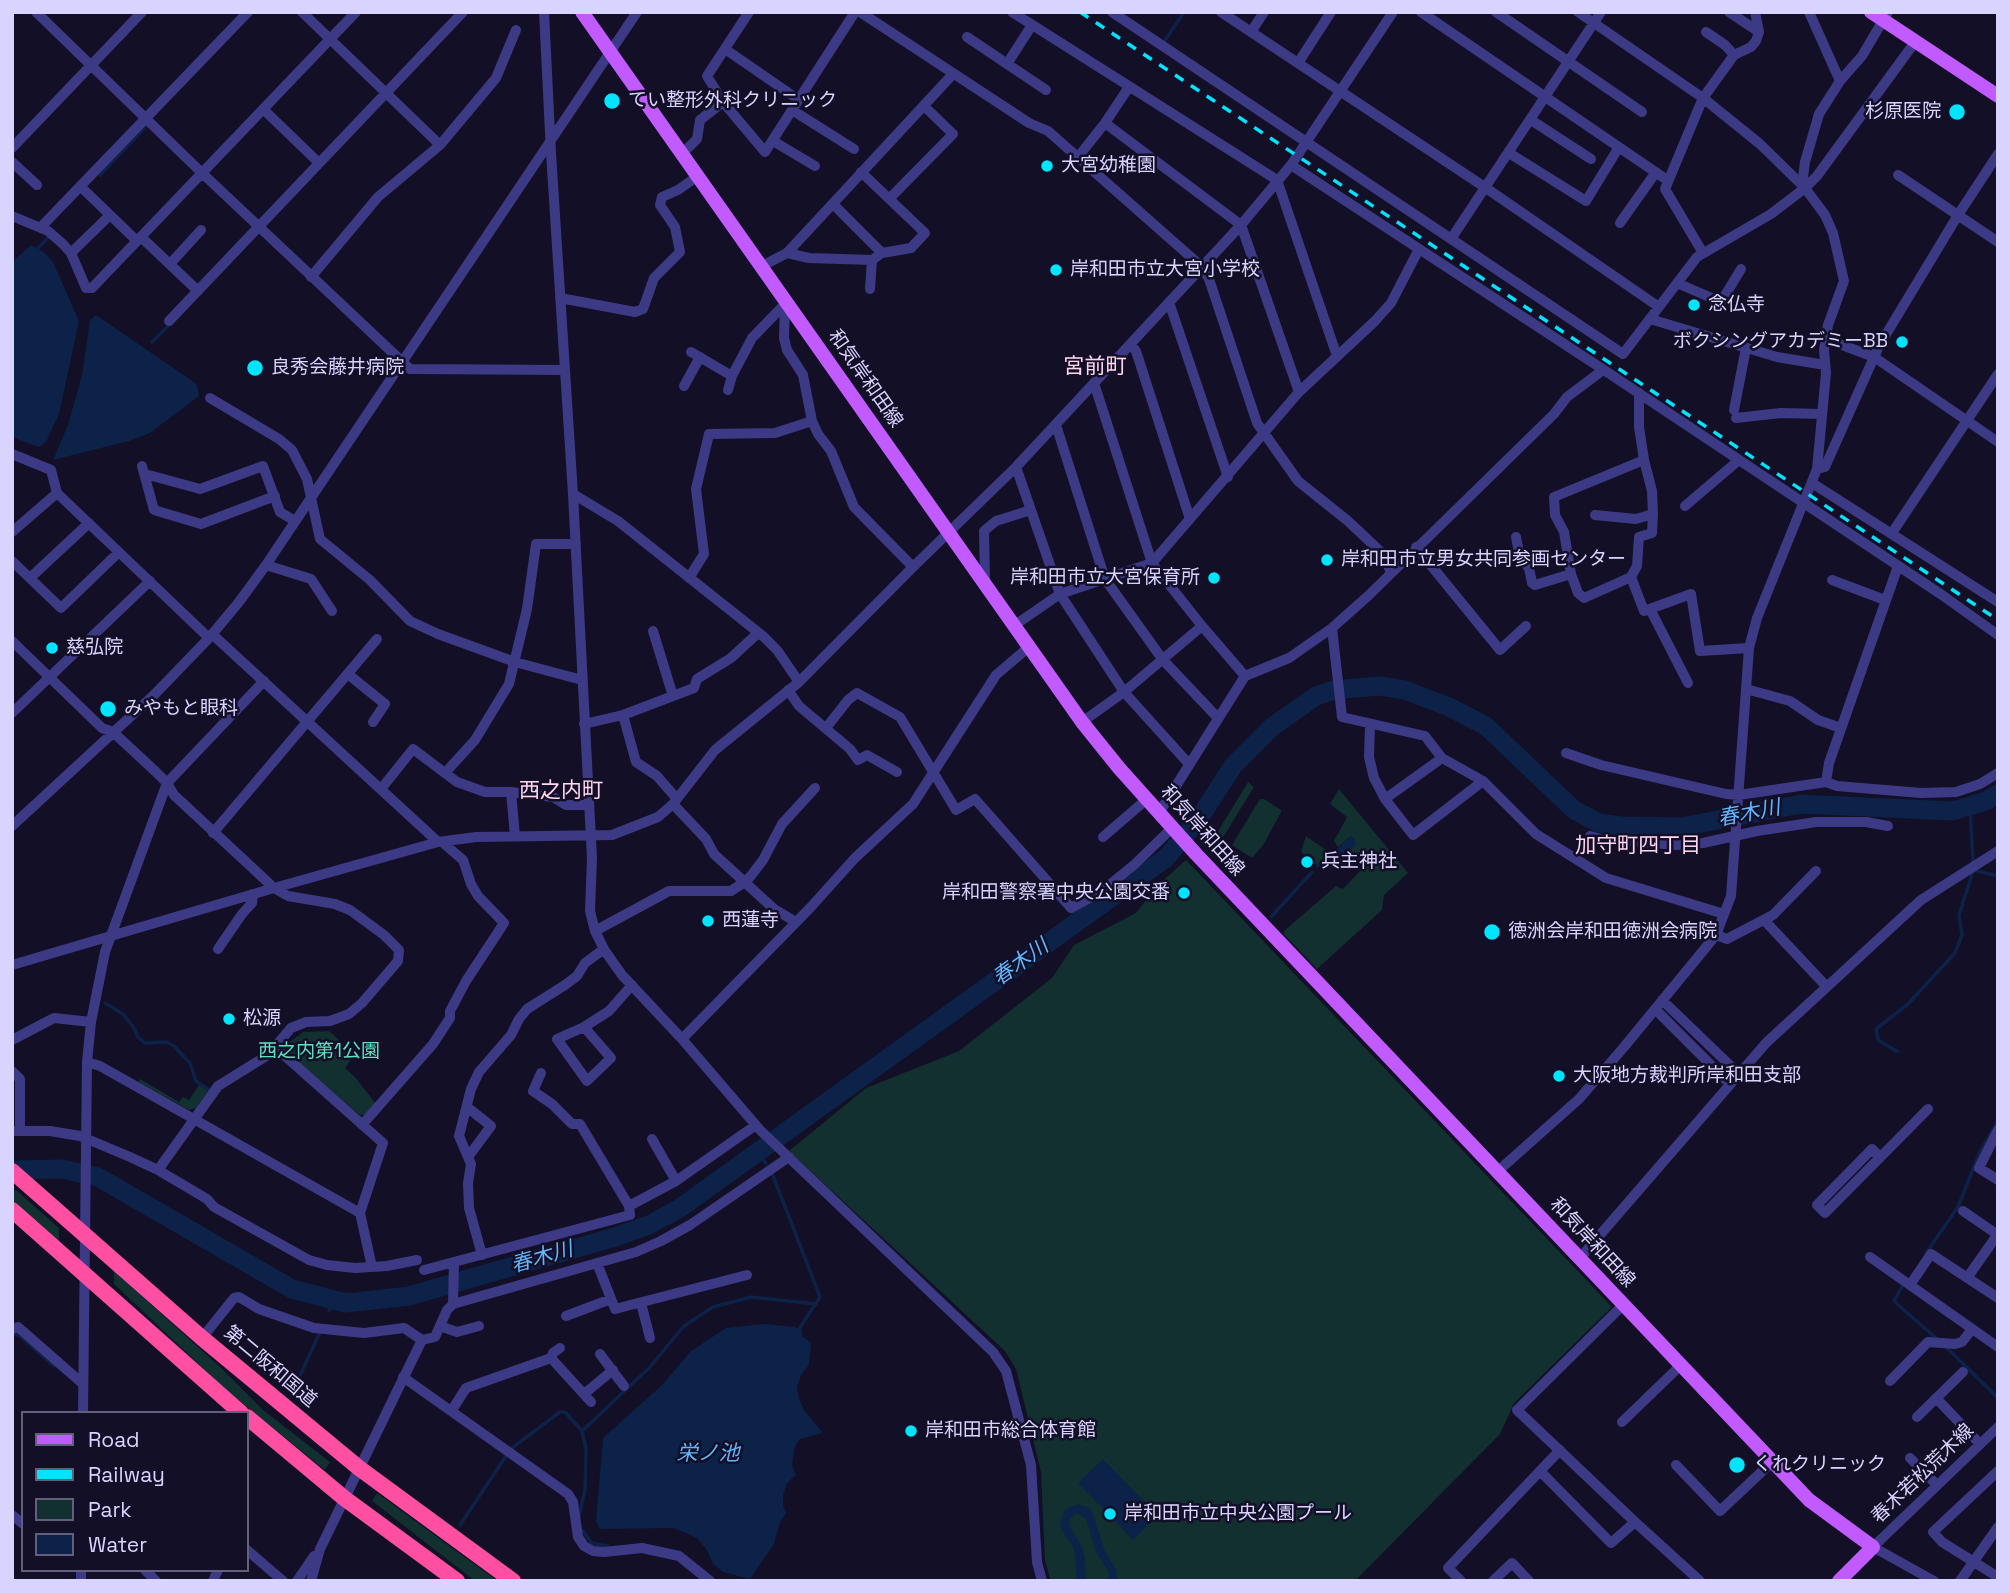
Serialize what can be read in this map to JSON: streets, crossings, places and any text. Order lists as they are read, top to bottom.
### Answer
{
  "streets": {
    "highway": ["第二阪和国道"],
    "main road": ["和気岸和田線"],
    "street": ["春木若松荒木線"]
  },
  "crossings": [
    ["和気岸和田線", "春木若松荒木線"]
  ],
  "districts": ["宮前町", "西之内町", "加守町四丁目"],
  "water": ["春木川", "栄ノ池"],
  "parks": ["西之内第1公園"],
  "places": [
    "てい整形外科クリニック",
    "杉原医院",
    "大宮幼稚園",
    "岸和田市立大宮小学校",
    "念仏寺",
    "ボクシングアカデミーBB",
    "良秀会藤井病院",
    "岸和田市立男女共同参画センター",
    "岸和田市立大宮保育所",
    "慈弘院",
    "みやもと眼科",
    "兵主神社",
    "岸和田警察署中央公園交番",
    "西蓮寺",
    "徳洲会岸和田徳洲会病院",
    "松源",
    "大阪地方裁判所岸和田支部",
    "岸和田市総合体育館",
    "くれクリニック",
    "岸和田市立中央公園プール"
  ],
  "legend": [
    "Road",
    "Railway",
    "Park",
    "Water"
  ]
}
